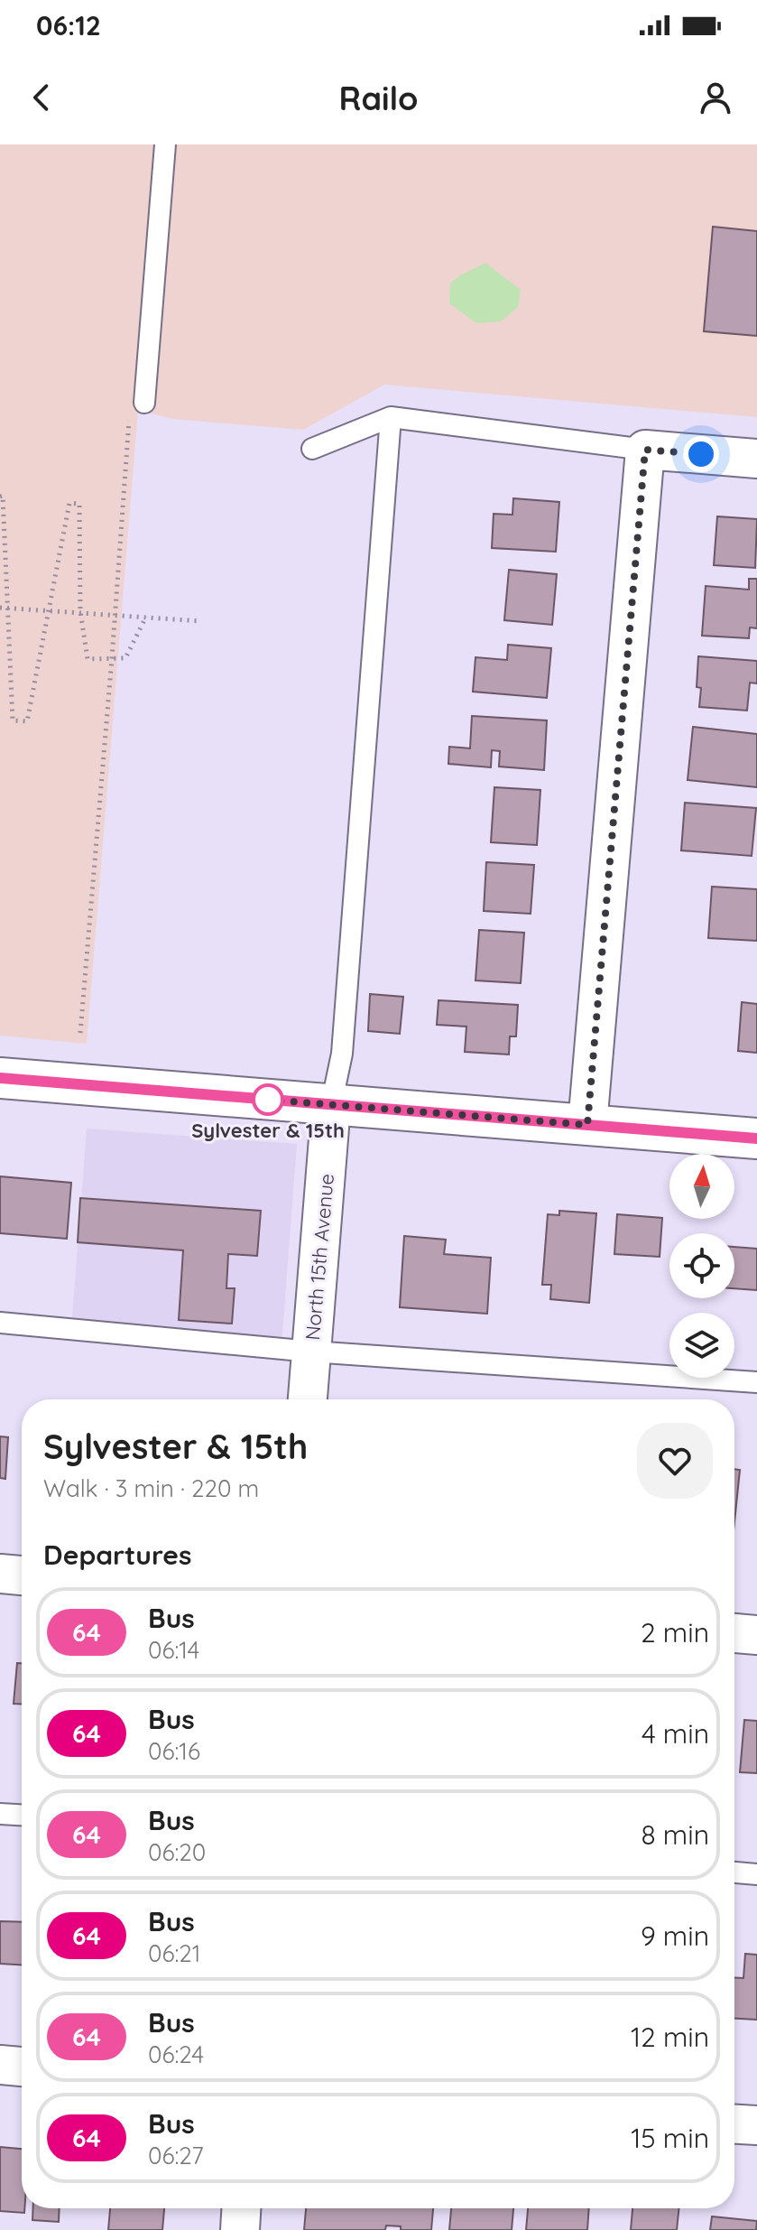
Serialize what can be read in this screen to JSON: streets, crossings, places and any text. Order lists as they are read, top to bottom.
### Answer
{
  "streets": {
    "street": ["North 15th Avenue"]
  },
  "places": ["Sylvester & 15th"],
  "lines": ["bus line 64"],
  "north": "top",
  "page": {
    "status": "06:12",
    "header": "Railo",
    "heading": [
      ["Sylvester & 15th", "Walk · 3 min · 220 m"],
      "Departures"
    ],
    "list": [
      {
        "mark": "64",
        "name": "Bus",
        "note": "06:14",
        "value": "2 min"
      },
      {
        "mark": "64",
        "name": "Bus",
        "note": "06:16",
        "value": "4 min"
      },
      {
        "mark": "64",
        "name": "Bus",
        "note": "06:20",
        "value": "8 min"
      },
      {
        "mark": "64",
        "name": "Bus",
        "note": "06:21",
        "value": "9 min"
      },
      {
        "mark": "64",
        "name": "Bus",
        "note": "06:24",
        "value": "12 min"
      },
      {
        "mark": "64",
        "name": "Bus",
        "note": "06:27",
        "value": "15 min"
      }
    ]
  }
}
